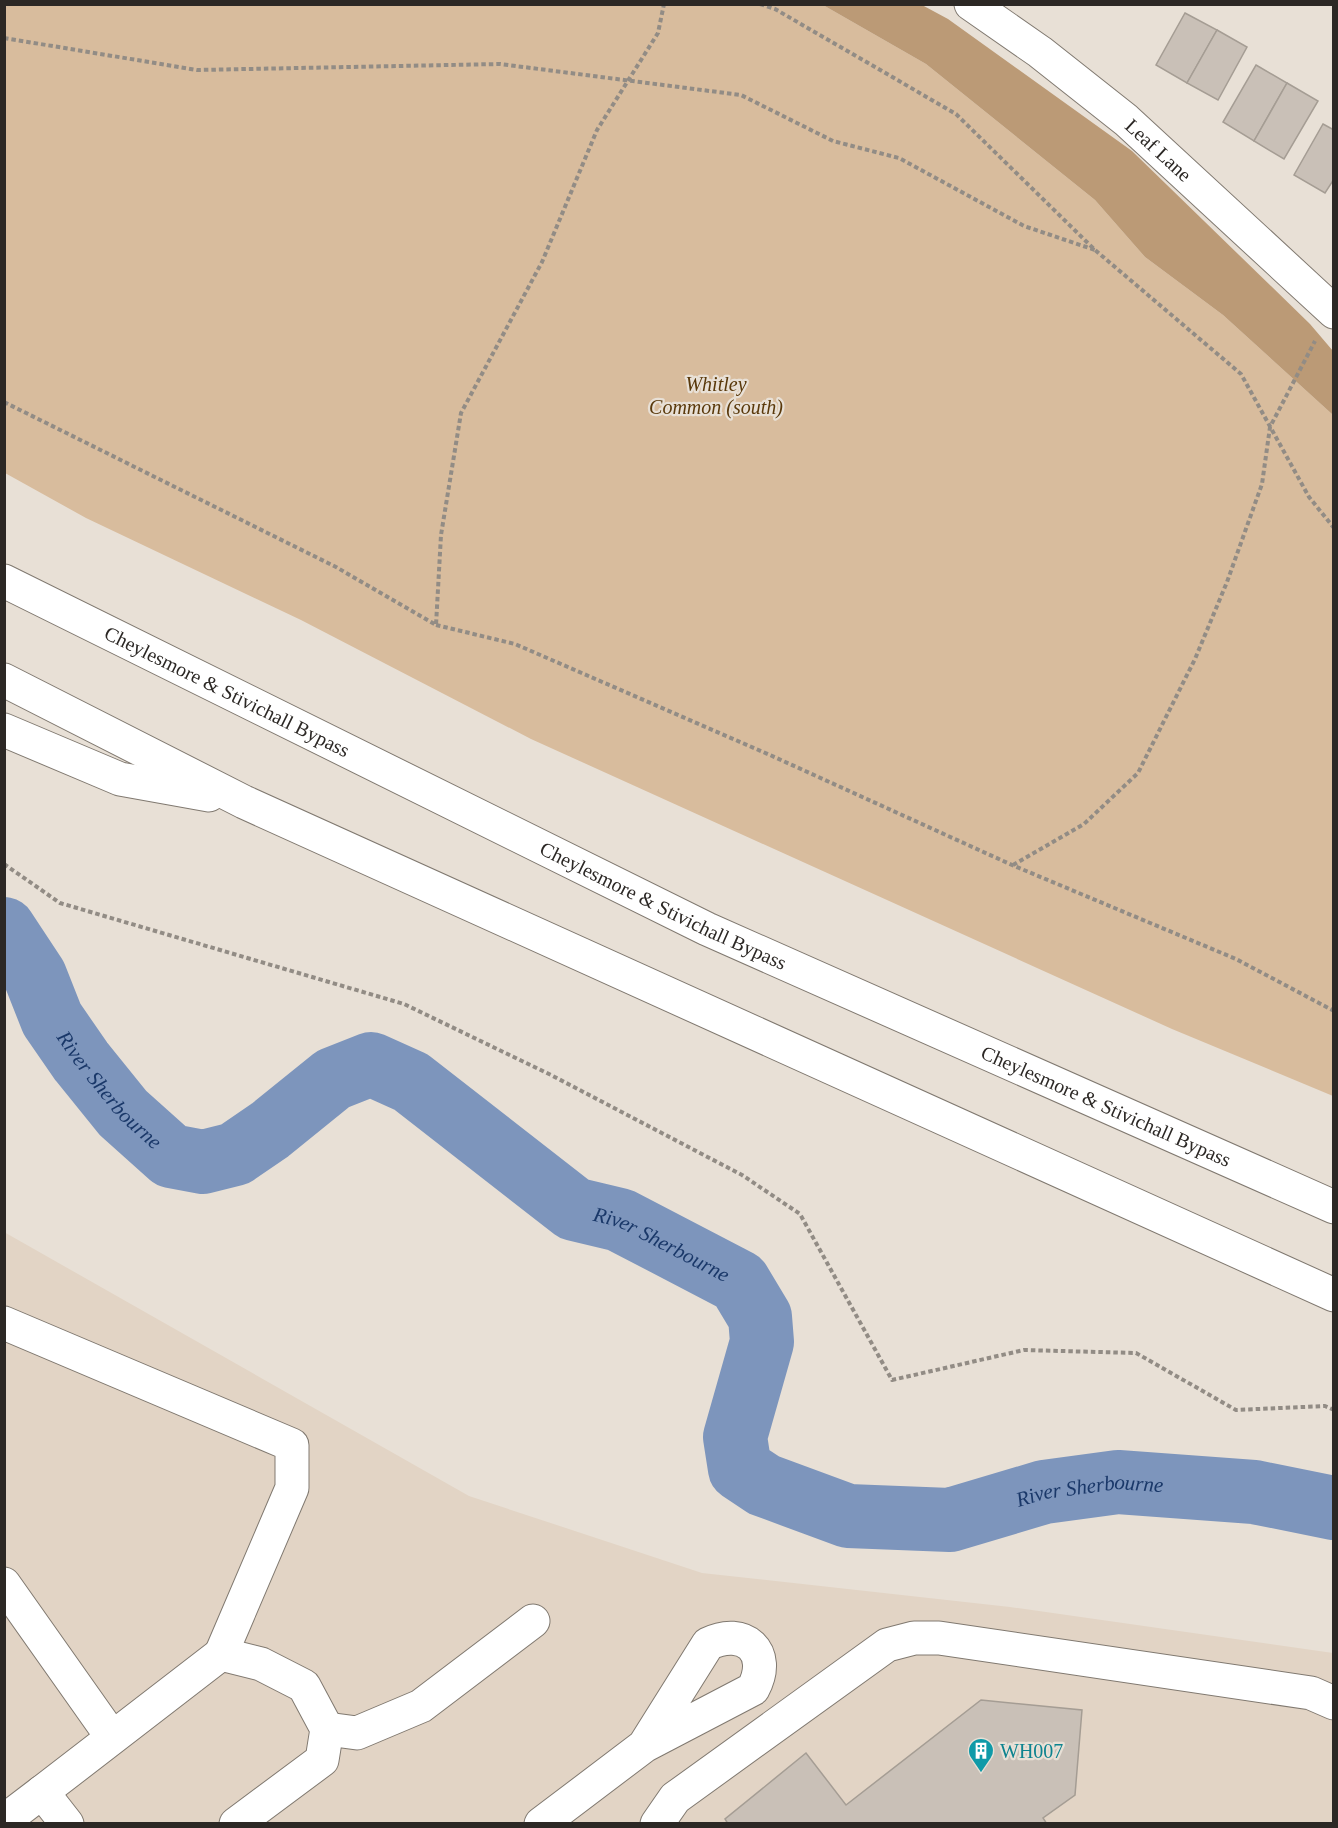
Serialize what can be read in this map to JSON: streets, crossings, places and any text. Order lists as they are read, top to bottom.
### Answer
{
  "streets": {
    "main road": ["Leaf Lane", "Cheylesmore & Stivichall Bypass"]
  },
  "water": ["River Sherbourne"],
  "parks": ["Whitley Common (south)"],
  "places": {
    "building": ["WH007"]
  }
}
